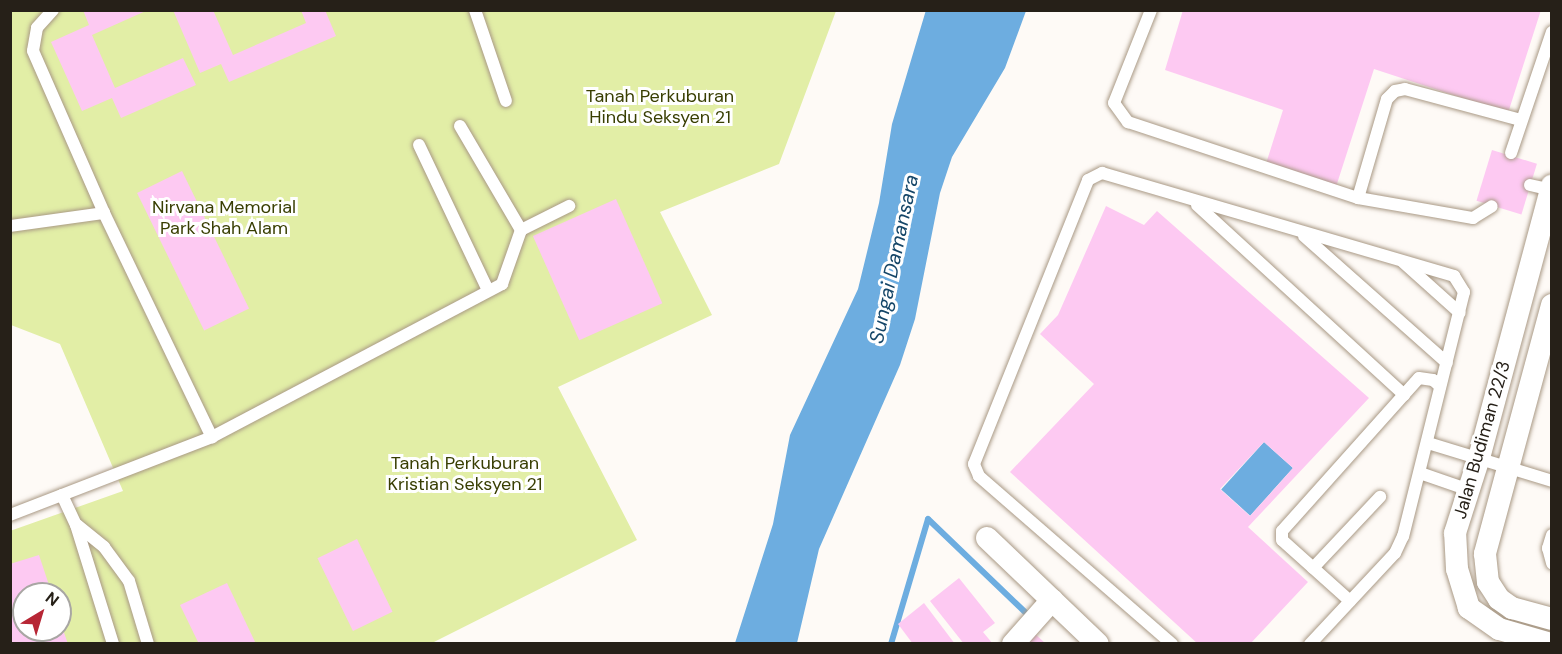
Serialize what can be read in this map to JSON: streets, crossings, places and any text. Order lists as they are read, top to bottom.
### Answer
{
  "streets": {
    "street": ["Jalan Budiman 22/3"]
  },
  "water": ["Sungai Damansara"],
  "parks": ["Tanah Perkuburan Hindu Seksyen 21", "Nirvana Memorial Park Shah Alam", "Tanah Perkuburan Kristian Seksyen 21"],
  "north": "top right"
}
